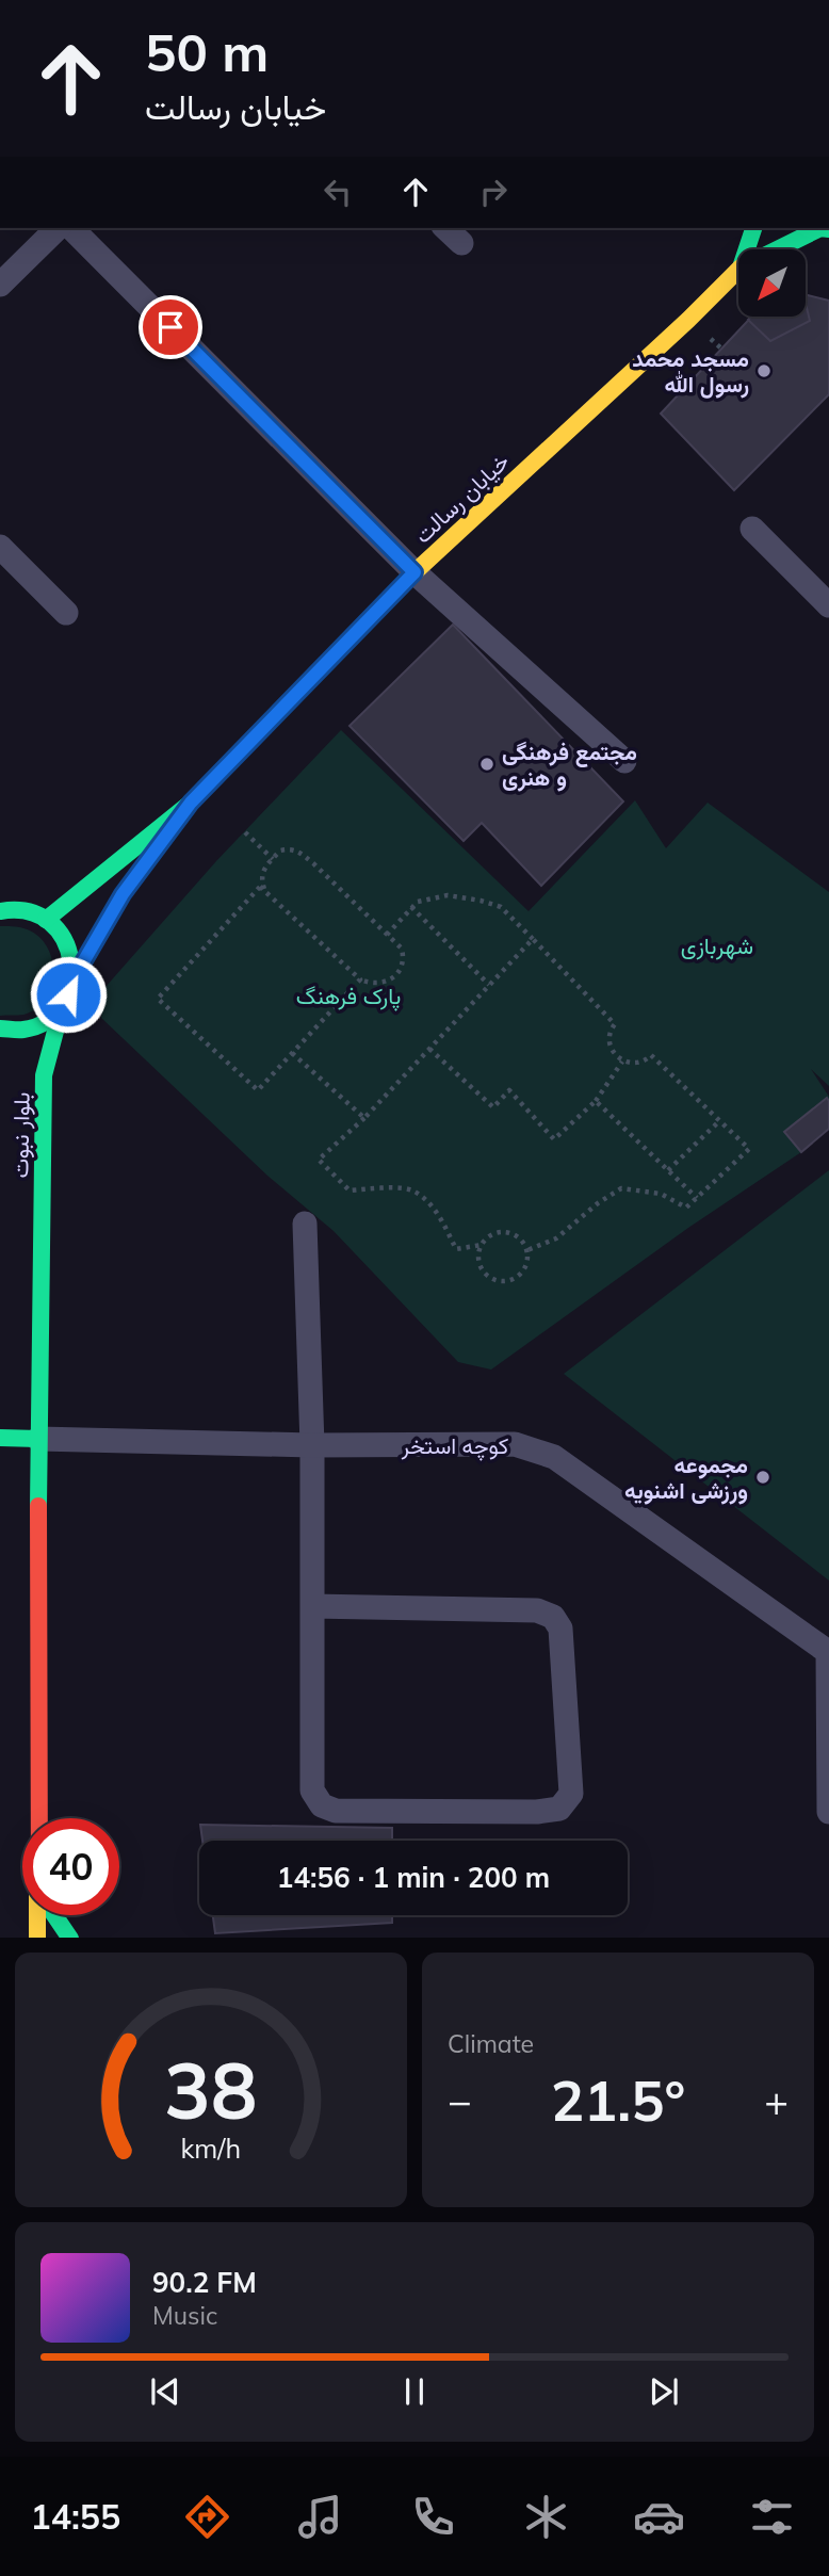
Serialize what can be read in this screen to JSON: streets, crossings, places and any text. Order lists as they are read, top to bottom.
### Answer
{
  "streets": {
    "street": ["خیابان رسالت", "بلوار نبوت", "کوچه استخر"]
  },
  "crossings": [
    ["خیابان رسالت", "بلوار نبوت"],
    ["بلوار نبوت", "کوچه استخر"]
  ],
  "parks": ["شهربازی", "پارک فرهنگ"],
  "places": ["مسجد محمد رسول الله", "مجتمع فرهنگی و هنری", "مجموعه ورزشی اشنویه"],
  "north": "bottom left",
  "page": {
    "turn": ["50 m", "خیابان رسالت"],
    "limit": "40",
    "trip": "14:56 · 1 min · 200 m",
    "tile": "Climate",
    "heat": ["−", "21.5°", "+"],
    "song": ["90.2 FM", "Music"],
    "tabs": "14:55",
    "gauge": ["38", "km/h"]
  }
}
